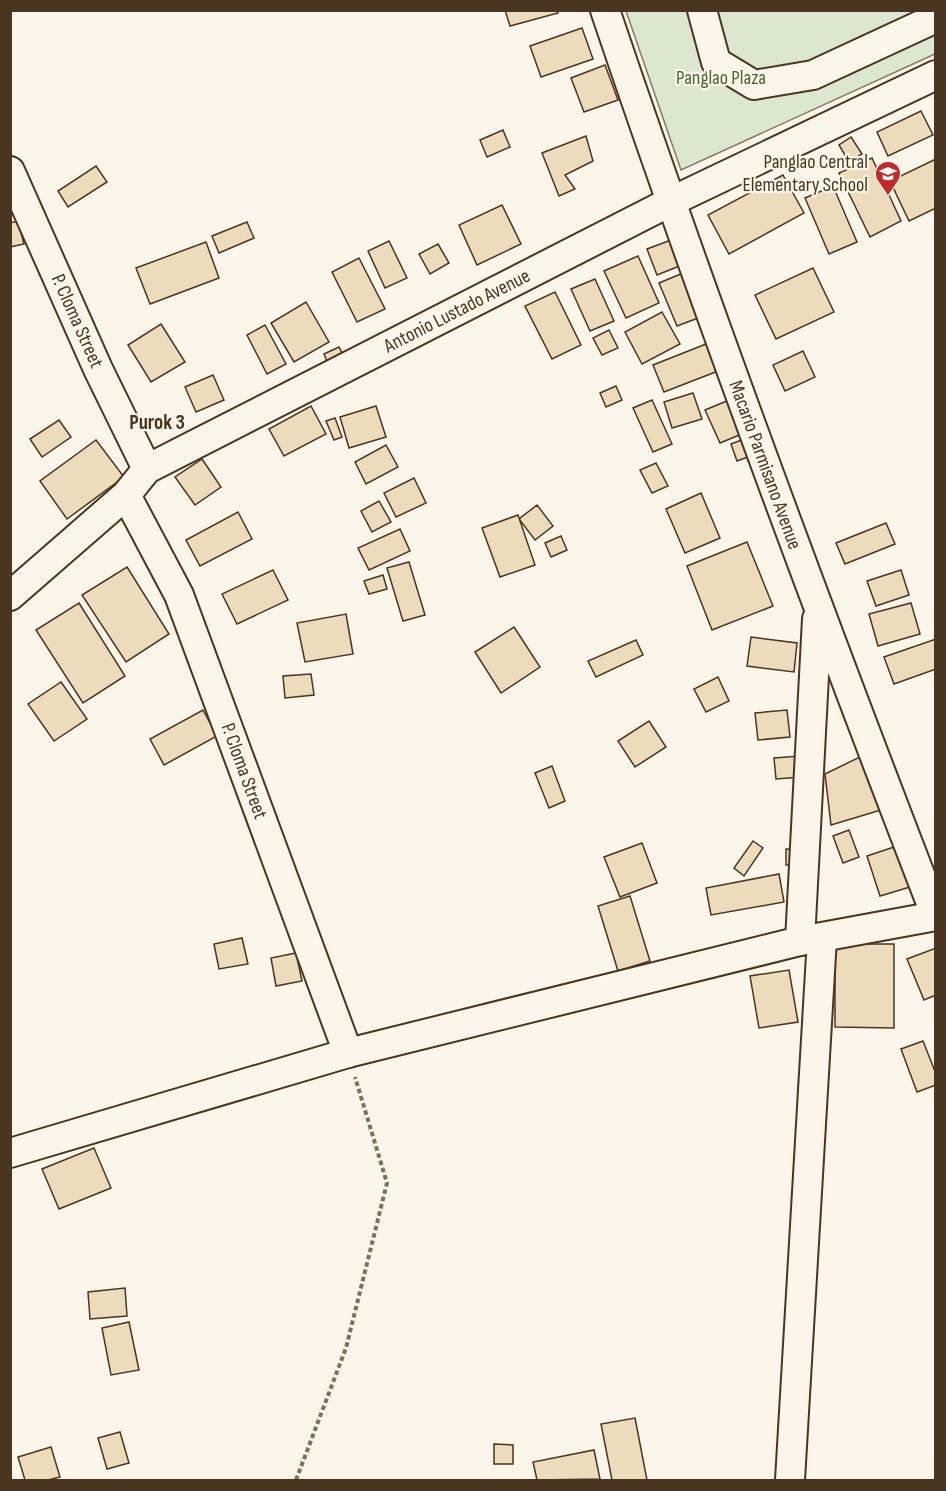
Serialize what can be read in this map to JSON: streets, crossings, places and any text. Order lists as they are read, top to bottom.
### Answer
{
  "streets": {
    "street": ["Antonio Lustado Avenue", "P. Cloma Street", "Macario Parmisano Avenue"]
  },
  "crossings": [
    ["Antonio Lustado Avenue", "P. Cloma Street"],
    ["Antonio Lustado Avenue", "Macario Parmisano Avenue"]
  ],
  "districts": ["Purok 3"],
  "parks": ["Panglao Plaza"],
  "places": {
    "school or university": ["Panglao Central Elementary School"]
  }
}
